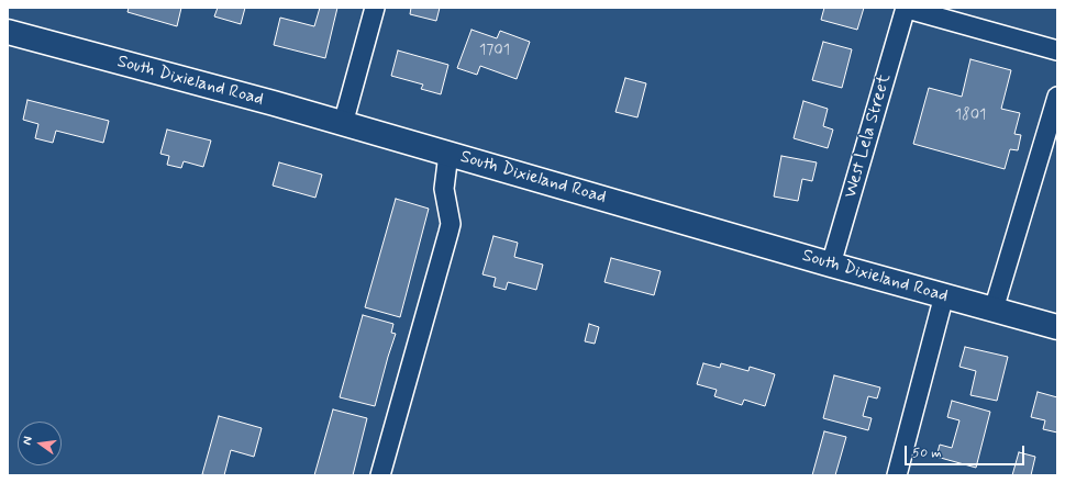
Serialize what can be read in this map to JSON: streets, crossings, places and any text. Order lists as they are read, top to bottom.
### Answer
{
  "streets": {
    "main road": ["South Dixieland Road"],
    "street": ["West Lela Street"]
  },
  "crossings": [
    ["South Dixieland Road", "West Lela Street"]
  ],
  "house_numbers": ["1701", "1801"],
  "scale_bar": "50 m",
  "north": "left"
}
